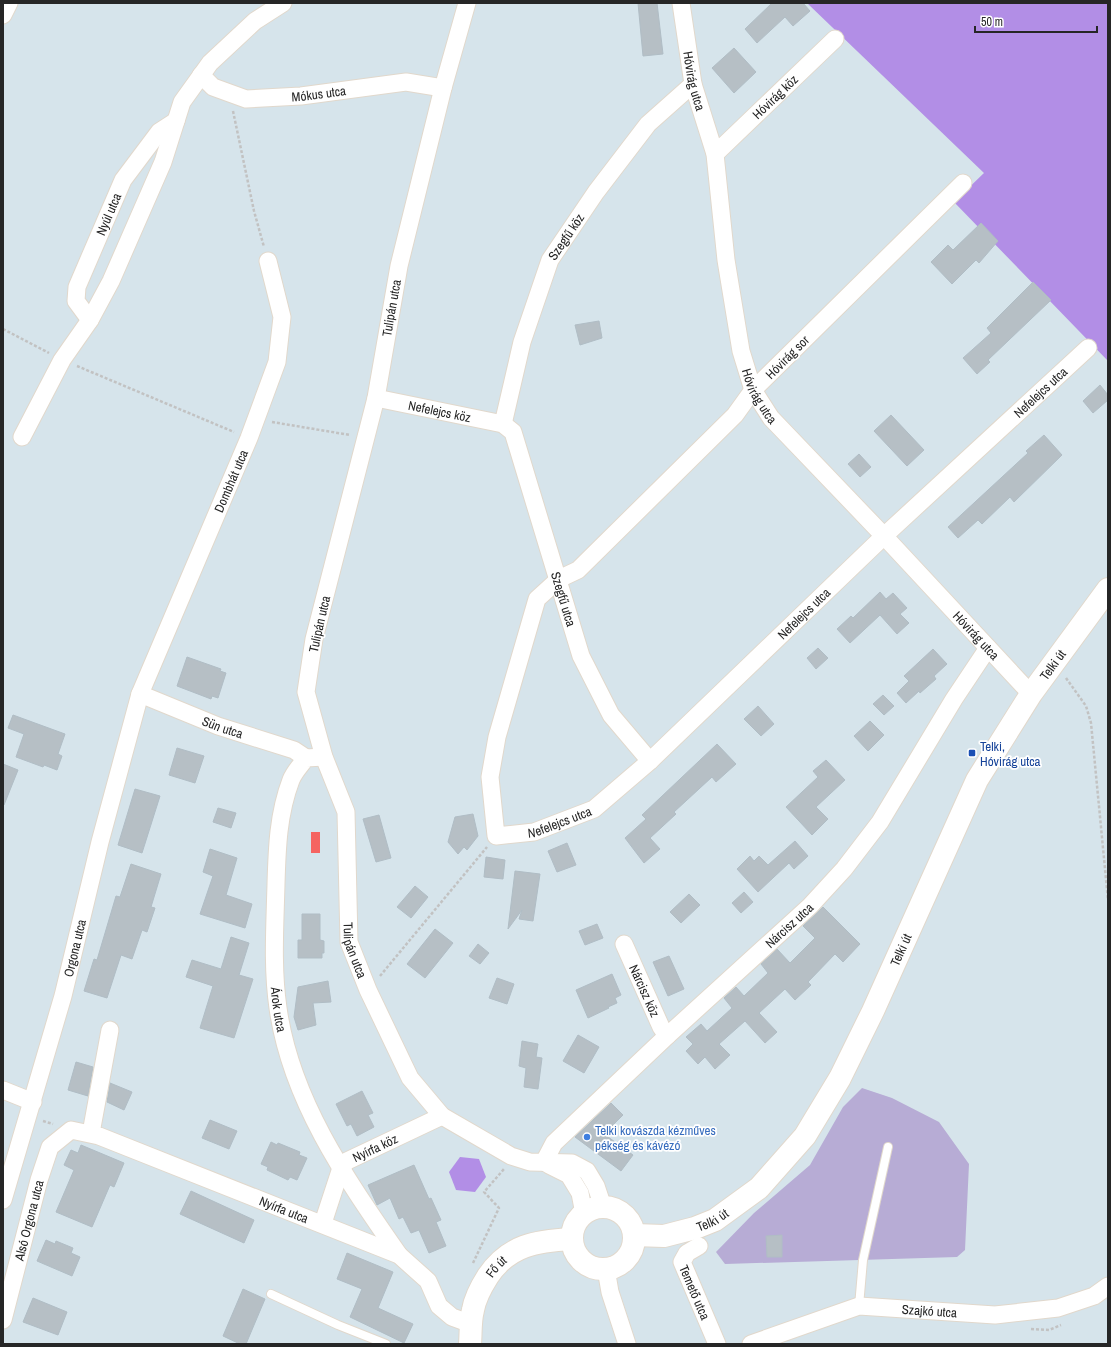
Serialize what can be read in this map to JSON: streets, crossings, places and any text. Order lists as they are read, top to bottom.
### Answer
{
  "streets": {
    "main road": ["Telki út", "Fő út"],
    "street": [
      "Hóvirág utca",
      "Mókus utca",
      "Hóvirág köz",
      "Nyúl utca",
      "Szegfű köz",
      "Tulipán utca",
      "Hóvirág sor",
      "Nefelejcs utca",
      "Nefelejcs köz",
      "Dombhát utca",
      "Szegfű utca",
      "Sün utca",
      "Nárcisz utca",
      "Orgona utca",
      "Nárcisz köz",
      "Árok utca",
      "Nyírfa köz",
      "Nyírfa utca",
      "Alsó Orgona utca",
      "Temető utca",
      "Szajkó utca"
    ]
  },
  "crossings": [
    ["Hóvirág utca", "Hóvirág köz"],
    ["Hóvirág utca", "Szegfű köz"],
    ["Hóvirág utca", "Hóvirág sor"],
    ["Hóvirág utca", "Nefelejcs utca"],
    ["Hóvirág utca", "Telki út"],
    ["Hóvirág utca", "Nárcisz utca"],
    ["Mókus utca", "Tulipán utca"],
    ["Szegfű köz", "Nefelejcs köz"],
    ["Szegfű köz", "Szegfű utca"],
    ["Tulipán utca", "Nefelejcs köz"],
    ["Tulipán utca", "Telki út"],
    ["Tulipán utca", "Nárcisz utca"],
    ["Tulipán utca", "Nyírfa köz"],
    ["Tulipán utca", "Fő út"],
    ["Hóvirág sor", "Szegfű utca"],
    ["Nefelejcs utca", "Szegfű utca"],
    ["Nefelejcs köz", "Szegfű utca"],
    ["Dombhát utca", "Sün utca"],
    ["Dombhát utca", "Orgona utca"],
    ["Telki út", "Fő út"],
    ["Sün utca", "Orgona utca"],
    ["Sün utca", "Árok utca"],
    ["Nárcisz utca", "Nárcisz köz"],
    ["Árok utca", "Nyírfa köz"],
    ["Árok utca", "Nyírfa utca"],
    ["Nyírfa köz", "Nyírfa utca"],
    ["Nyírfa utca", "Alsó Orgona utca"],
    ["Nyírfa utca", "Fő út"]
  ],
  "places": {
    "transit": ["Telki, Hóvirág utca"],
    "other": ["Telki kovászda kézműves pékség és kávézó"]
  },
  "scale_bar": "50 m"
}
